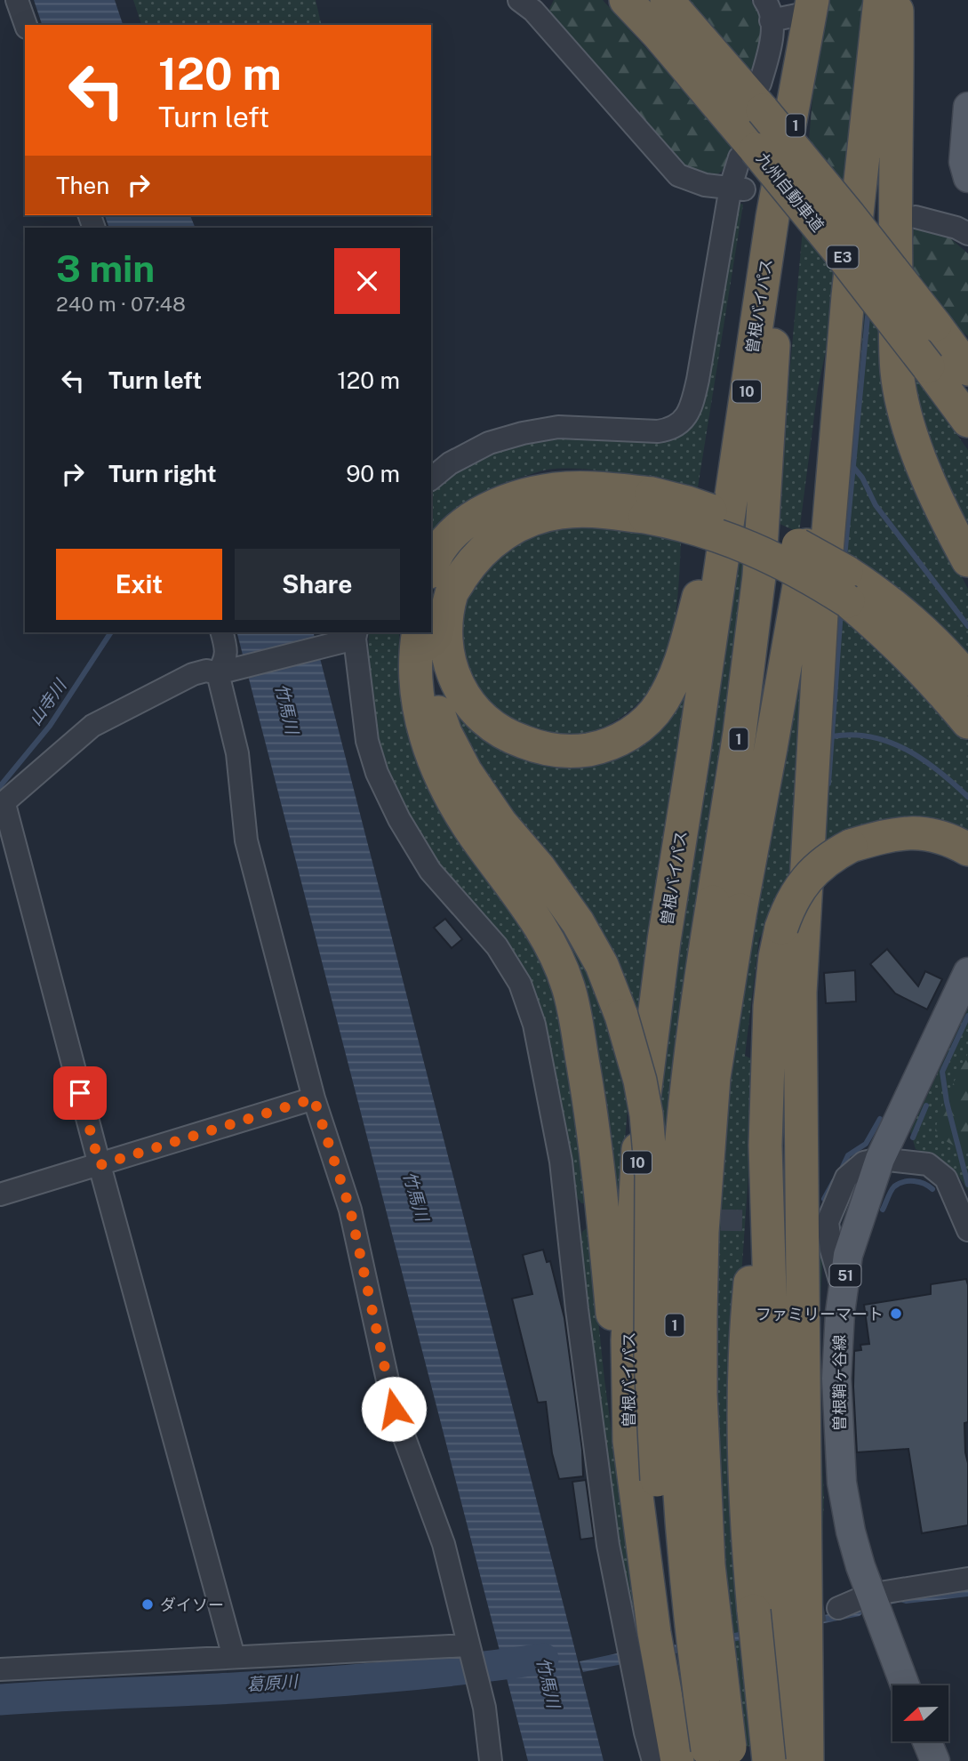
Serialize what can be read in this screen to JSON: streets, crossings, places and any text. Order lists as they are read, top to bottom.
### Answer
{
  "streets": {
    "highway": [
      "1",
      "九州自動車道",
      "E3",
      "曽根バイパス",
      "10"
    ],
    "main road": ["51", "曽根鞘ヶ谷線"]
  },
  "crossings": [
    ["1", "曽根バイパス"]
  ],
  "water": ["山寺川", "竹馬川", "葛原川"],
  "places": ["ファミリーマート", "ダイソー"],
  "north": "left",
  "page": {
    "turn": ["120 m", "Turn left"],
    "then": "Then",
    "heading": ["3 min", "240 m · 07:48"],
    "list": [
      {
        "name": "Turn left",
        "value": "120 m"
      },
      {
        "name": "Turn right",
        "value": "90 m"
      }
    ],
    "buttons": ["Exit", "Share"]
  }
}
